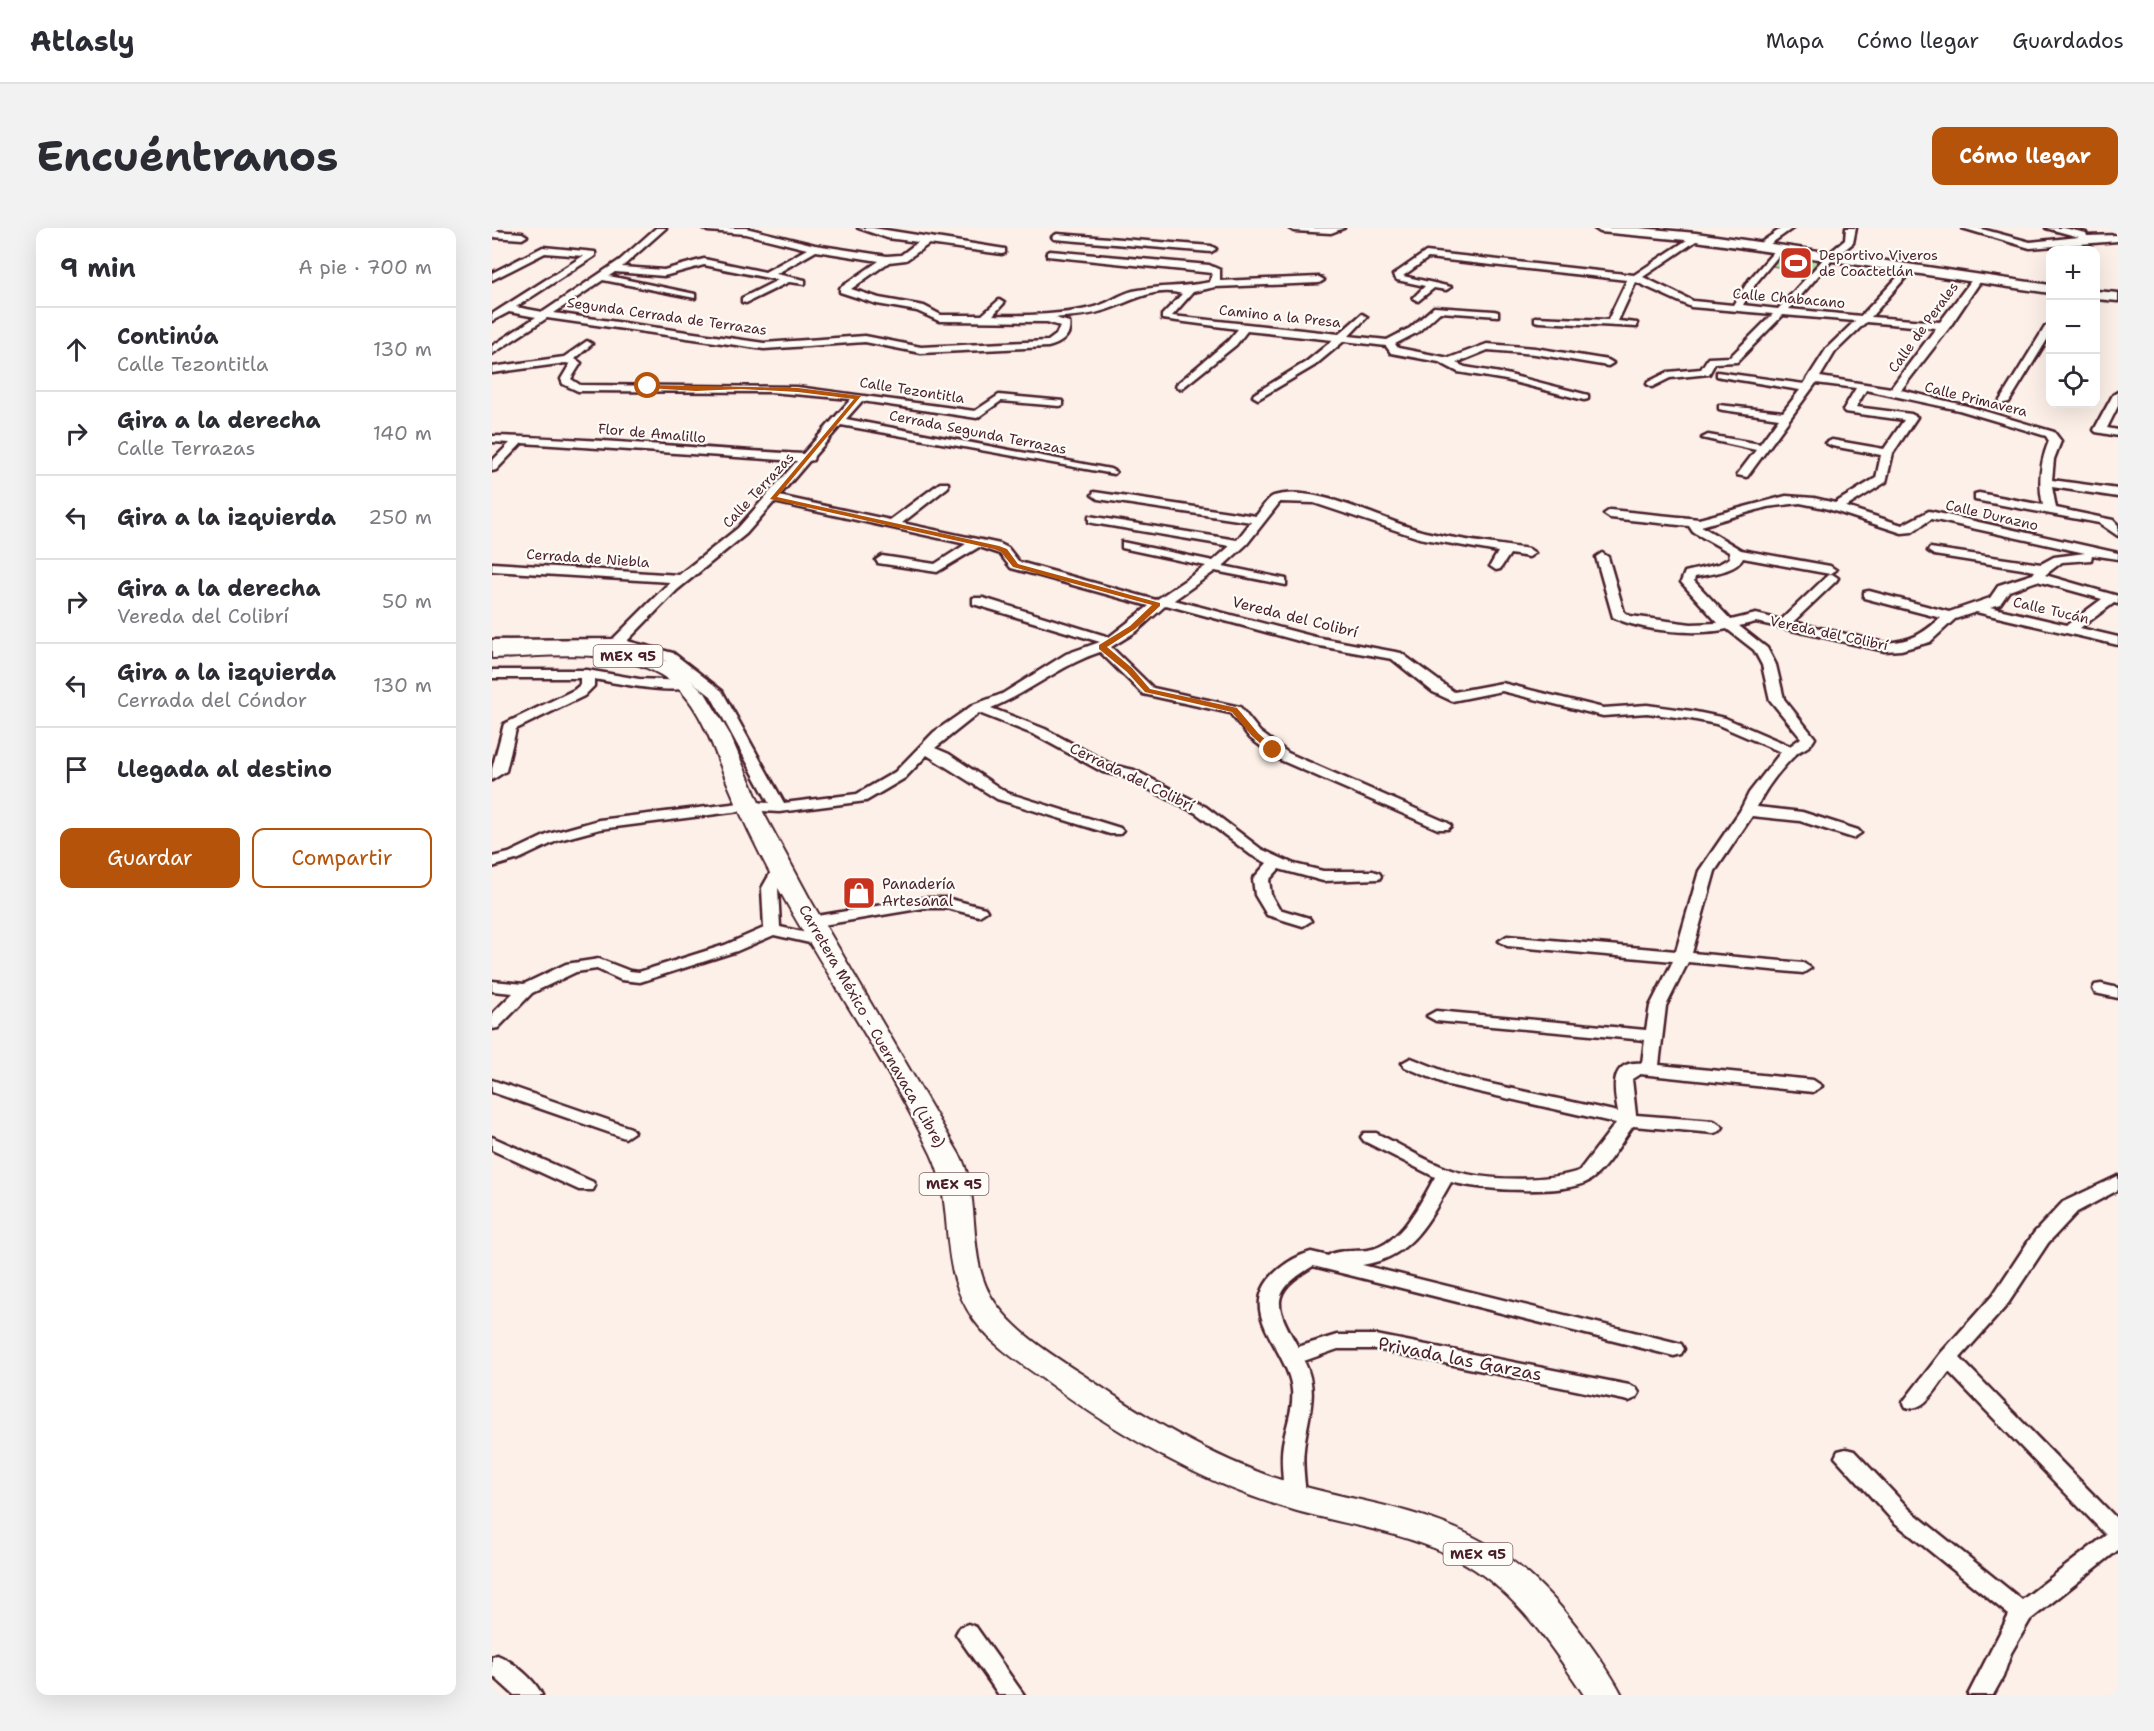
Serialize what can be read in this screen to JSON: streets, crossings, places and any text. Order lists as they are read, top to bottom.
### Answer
{
  "streets": {
    "main road": ["MEX 95", "Carretera México - Cuernavaca (Libre)"],
    "street": [
      "Calle Chabacano",
      "Segunda Cerrada de Terrazas",
      "Camino a la Presa",
      "Calle de Perales",
      "Calle Tezontitla",
      "Calle Primavera",
      "Cerrada Segunda Terrazas",
      "Flor de Amalillo",
      "Calle Terrazas",
      "Calle Durazno",
      "Cerrada de Niebla",
      "Calle Tucán",
      "Vereda del Colibrí",
      "Cerrada del Colibrí",
      "Privada las Garzas"
    ]
  },
  "crossings": [
    ["Calle Chabacano", "Calle de Perales"],
    ["Calle de Perales", "Calle Primavera"],
    ["Calle Tezontitla", "Calle Terrazas"],
    ["Cerrada Segunda Terrazas", "Calle Terrazas"],
    ["Flor de Amalillo", "Calle Terrazas"],
    ["Calle Terrazas", "Cerrada de Niebla"],
    ["Calle Terrazas", "Vereda del Colibrí"],
    ["Calle Durazno", "Vereda del Colibrí"],
    ["Calle Tucán", "Vereda del Colibrí"]
  ],
  "places": {
    "sports": ["Deportivo Viveros de Coactetlán"],
    "shop": ["Panadería Artesanal"]
  },
  "page": {
    "header": "Atlasly",
    "nav": ["Mapa", "Cómo llegar", "Guardados"],
    "buttons": [
      "Cómo llegar",
      ["Guardar", "Compartir"]
    ],
    "title": "Encuéntranos",
    "heading": ["9 min", "A pie · 700 m"],
    "map_buttons": ["+", "−"],
    "list": [
      ["Continúa", "Calle Tezontitla", "130 m"],
      ["Gira a la derecha", "Calle Terrazas", "140 m"],
      ["Gira a la izquierda", "250 m"],
      ["Gira a la derecha", "Vereda del Colibrí", "50 m"],
      ["Gira a la izquierda", "Cerrada del Cóndor", "130 m"],
      "Llegada al destino"
    ]
  }
}
